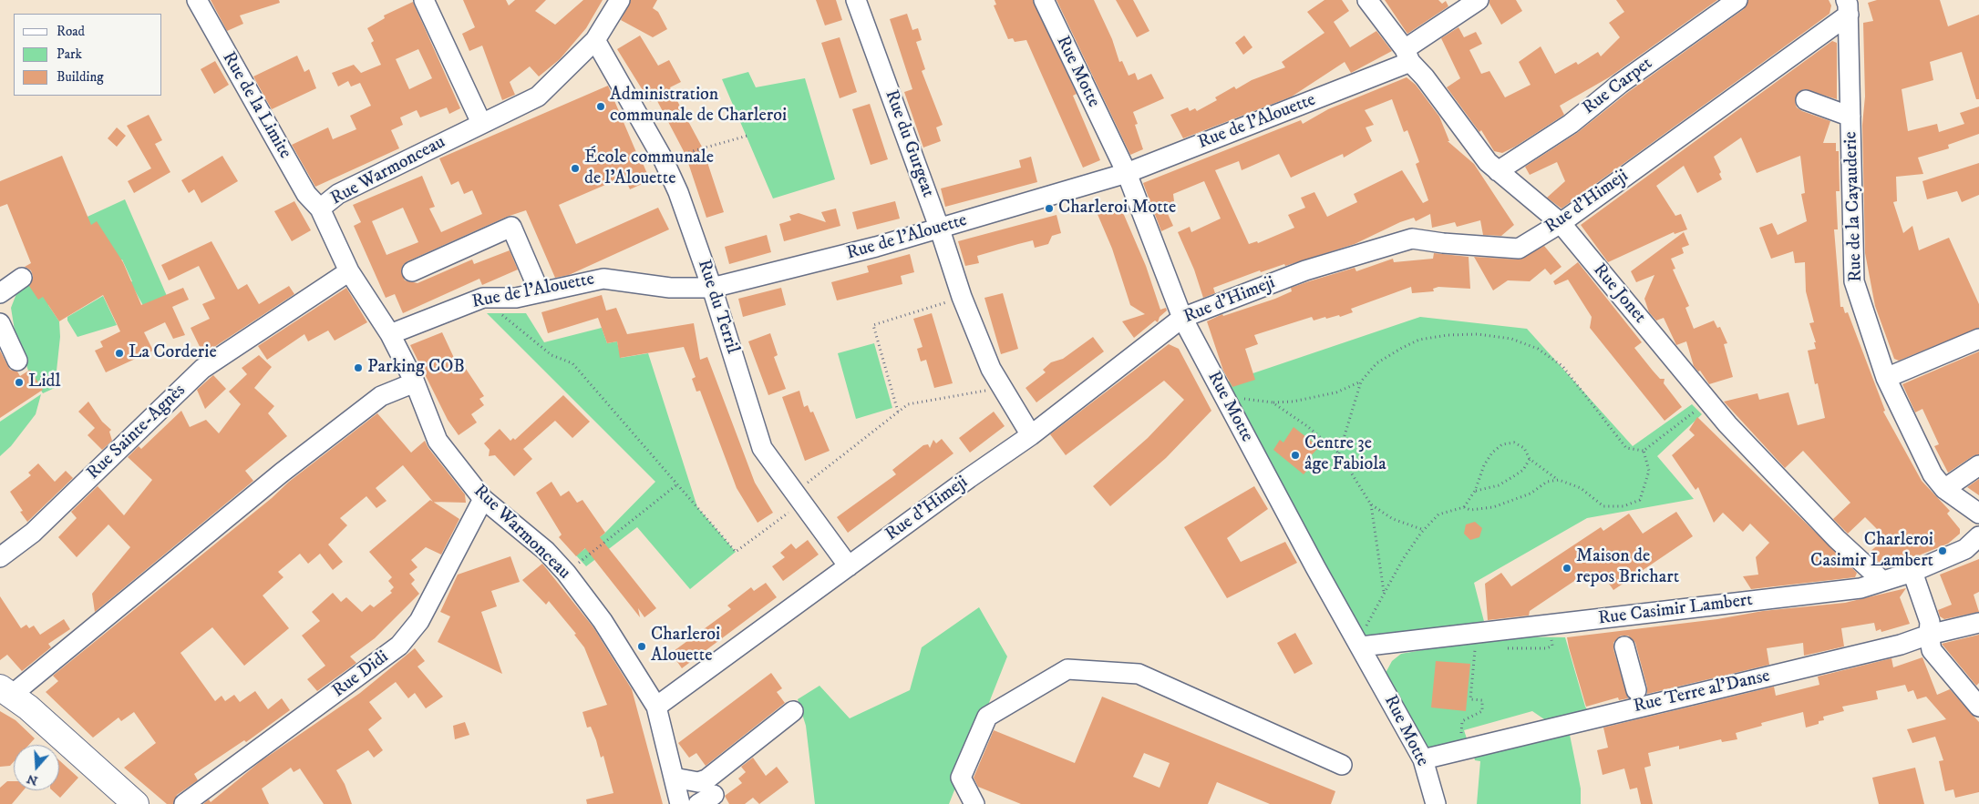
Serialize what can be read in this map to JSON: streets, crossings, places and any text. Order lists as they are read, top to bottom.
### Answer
{
  "streets": {
    "street": [
      "Rue Motte",
      "Rue Carpet",
      "Rue de la Limite",
      "Rue de l'Alouette",
      "Rue du Gurgeat",
      "Rue Warmonceau",
      "Rue d'Himeji",
      "Rue de la Cayauderie",
      "Rue Jonet",
      "Rue du Terril",
      "Rue Sainte-Agnès",
      "Rue Casimir Lambert",
      "Rue Didi",
      "Rue Terre al'Danse"
    ]
  },
  "crossings": [
    ["Rue Motte", "Rue de l'Alouette"],
    ["Rue Motte", "Rue d'Himeji"],
    ["Rue Motte", "Rue Casimir Lambert"],
    ["Rue Motte", "Rue Terre al'Danse"],
    ["Rue Carpet", "Rue Jonet"],
    ["Rue de la Limite", "Rue Warmonceau"],
    ["Rue de l'Alouette", "Rue du Gurgeat"],
    ["Rue de l'Alouette", "Rue Warmonceau"],
    ["Rue de l'Alouette", "Rue Jonet"],
    ["Rue de l'Alouette", "Rue du Terril"],
    ["Rue du Gurgeat", "Rue d'Himeji"],
    ["Rue Warmonceau", "Rue d'Himeji"],
    ["Rue Warmonceau", "Rue du Terril"],
    ["Rue Warmonceau", "Rue Sainte-Agnès"],
    ["Rue Warmonceau", "Rue Didi"],
    ["Rue d'Himeji", "Rue de la Cayauderie"],
    ["Rue d'Himeji", "Rue Jonet"],
    ["Rue d'Himeji", "Rue du Terril"],
    ["Rue Jonet", "Rue Casimir Lambert"]
  ],
  "places": [
    "Administration communale de Charleroi",
    "École communale de l'Alouette",
    "Charleroi Motte",
    "La Corderie",
    "Parking COB",
    "Lidl",
    "Centre 3e âge Fabiola",
    "Charleroi Casimir Lambert",
    "Maison de repos Brichart",
    "Charleroi Alouette"
  ],
  "legend": ["Road", "Park", "Building"],
  "north": "bottom"
}
